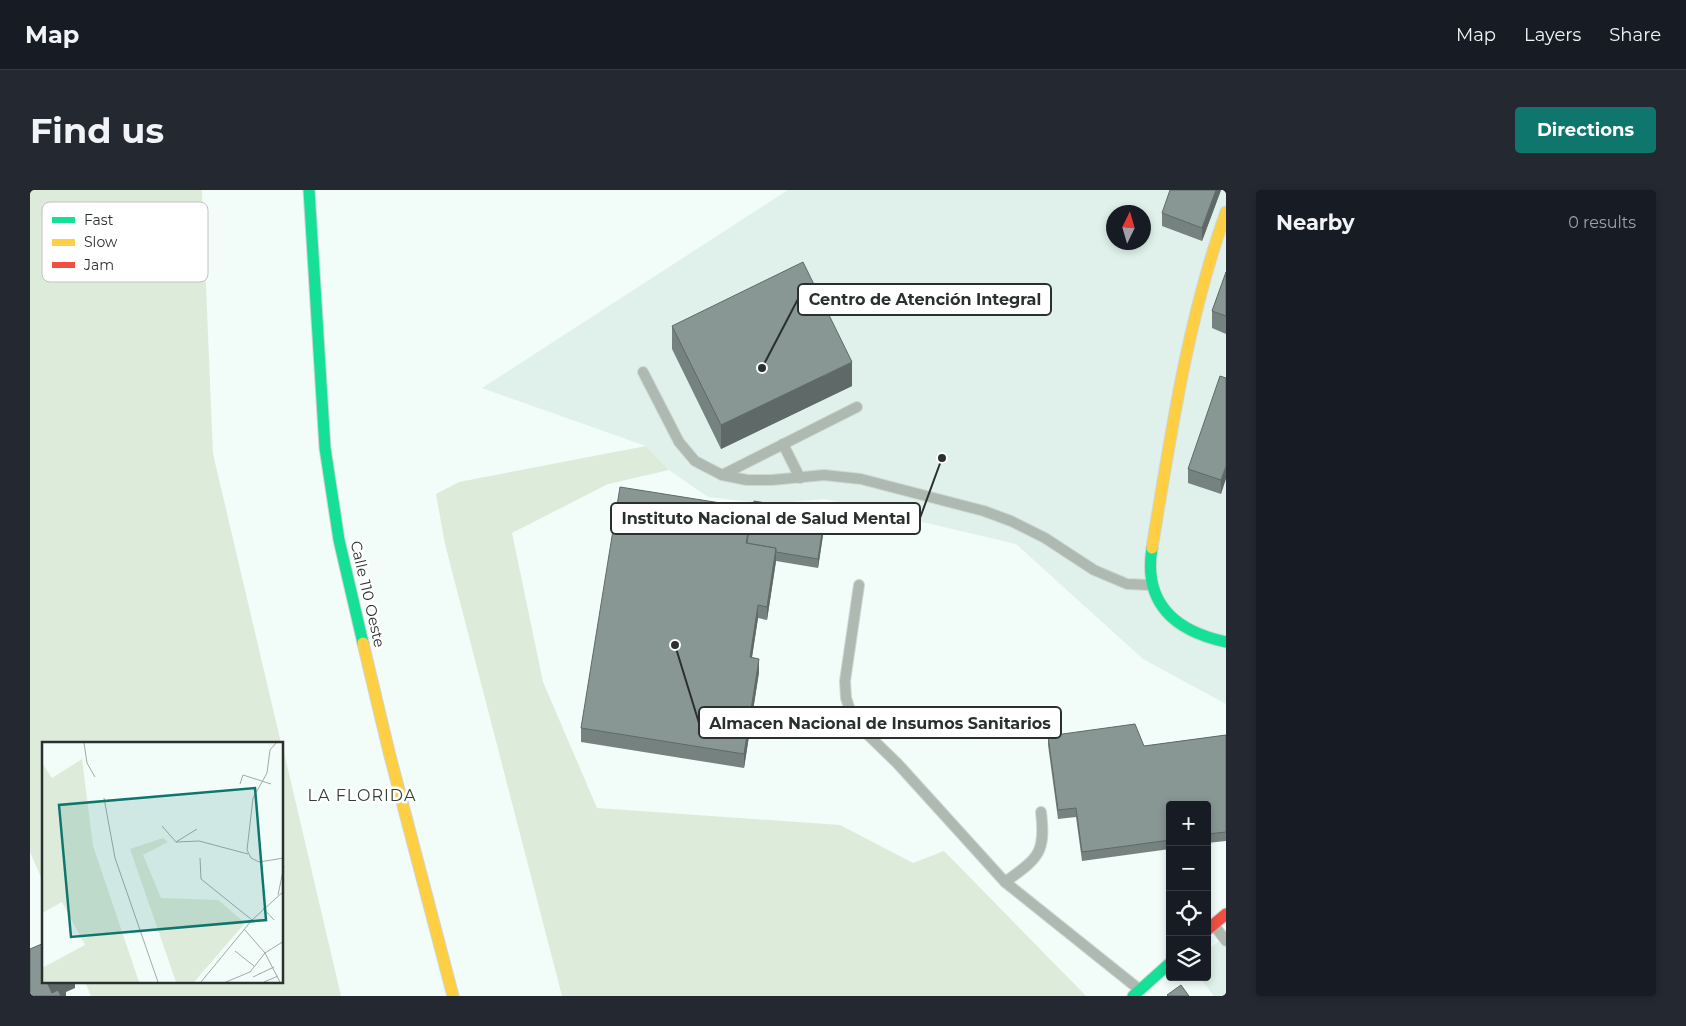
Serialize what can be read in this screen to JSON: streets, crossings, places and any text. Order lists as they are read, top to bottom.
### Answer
{
  "streets": {
    "street": ["Calle 110 Oeste"]
  },
  "districts": ["LA FLORIDA"],
  "places": ["Centro de Atención Integral", "Instituto Nacional de Salud Mental", "Almacen Nacional de Insumos Sanitarios"],
  "legend": ["Fast", "Slow", "Jam"],
  "north": "top",
  "page": {
    "header": "Map",
    "nav": ["Map", "Layers", "Share"],
    "buttons": "Directions",
    "title": "Find us",
    "heading": ["Nearby", "0 results"],
    "map_buttons": ["+", "−"]
  }
}
